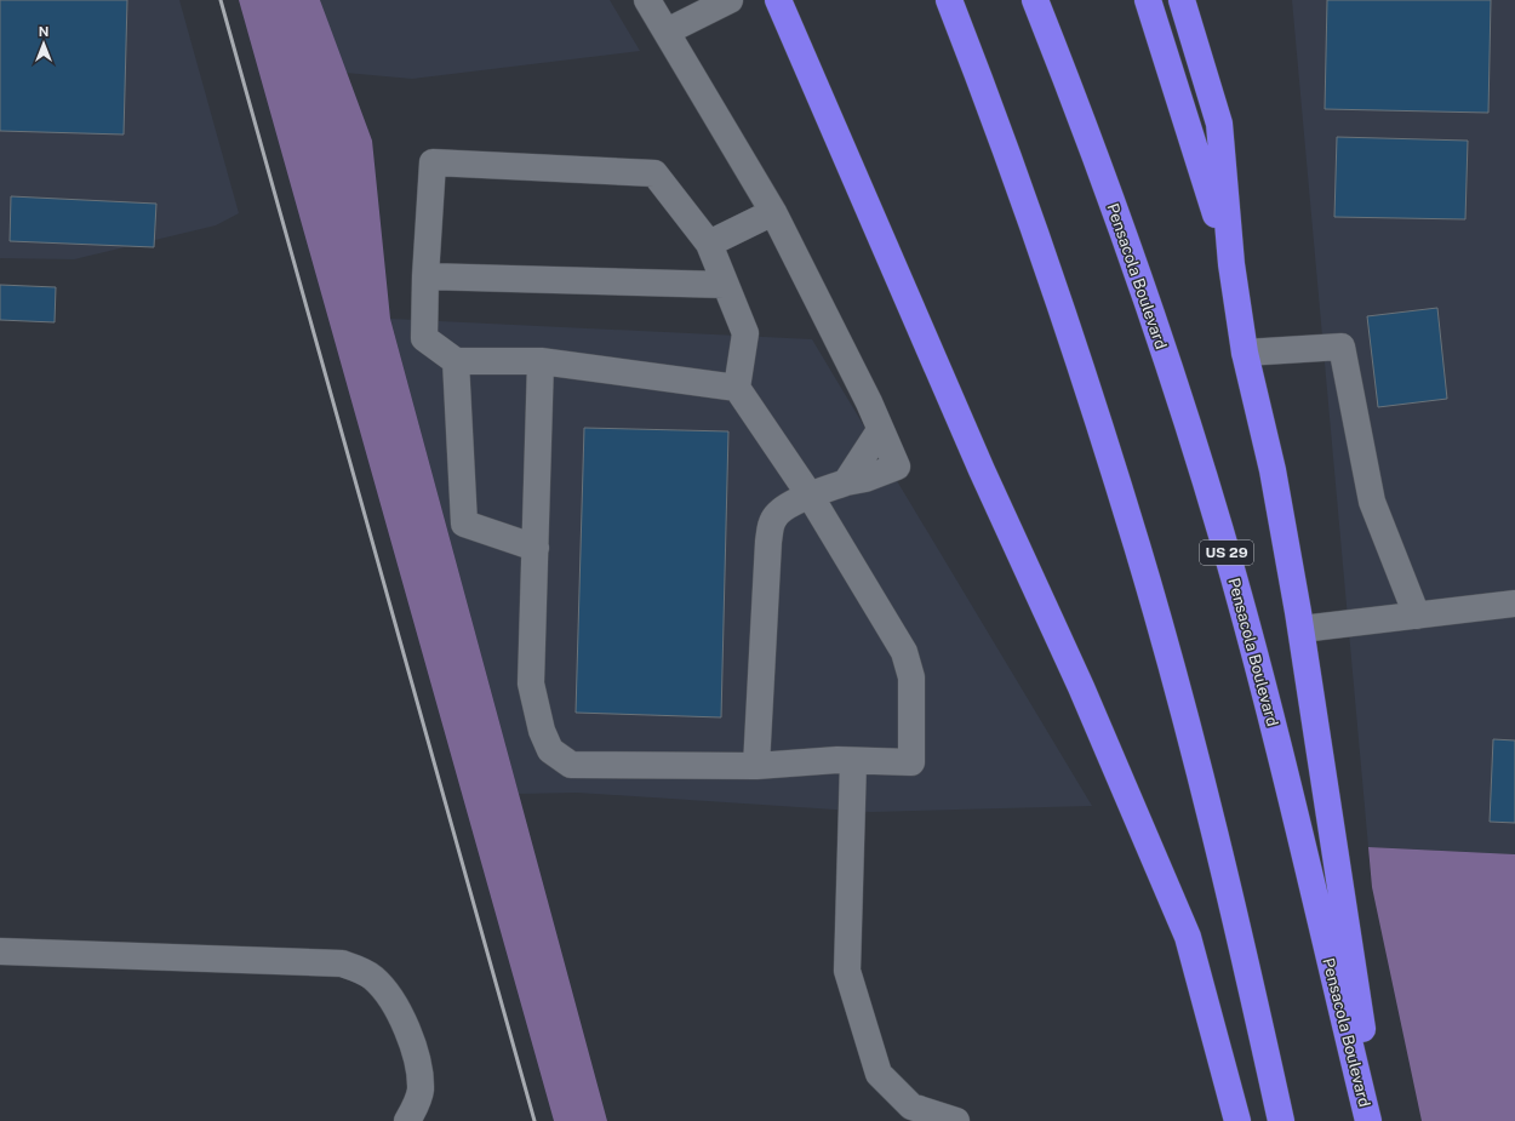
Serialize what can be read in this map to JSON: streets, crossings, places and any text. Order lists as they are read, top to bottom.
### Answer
{
  "streets": {
    "highway": ["Pensacola Boulevard", "US 29"]
  },
  "north": "top"
}
